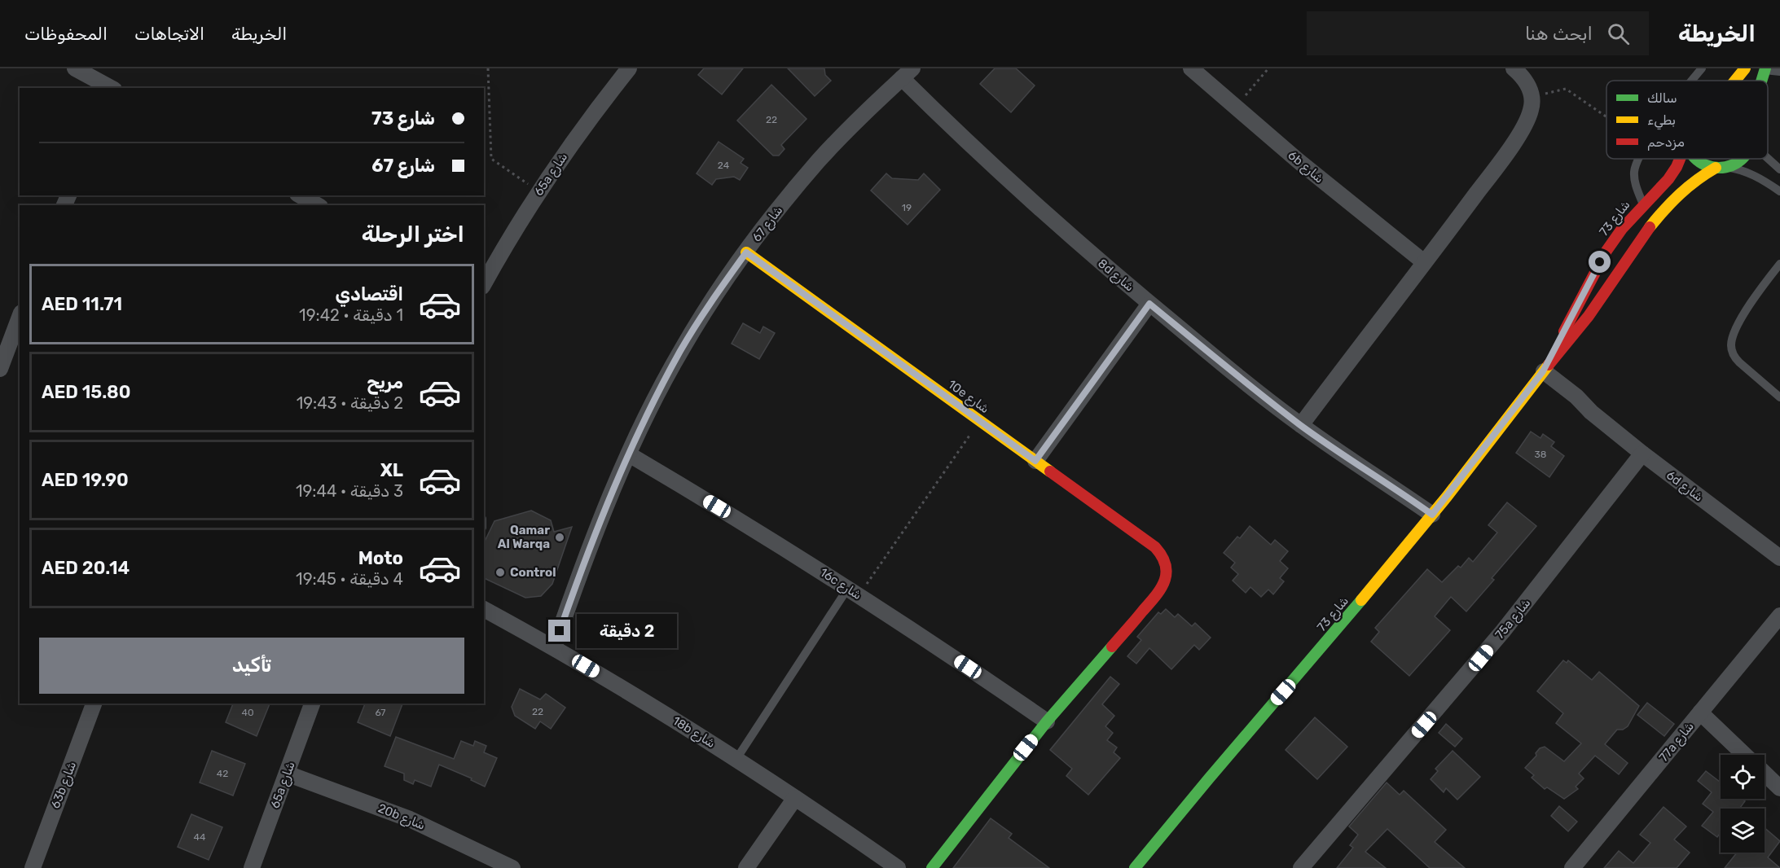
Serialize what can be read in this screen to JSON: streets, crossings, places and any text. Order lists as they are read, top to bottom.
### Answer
{
  "streets": {
    "street": [
      "6b شارع",
      "65a شارع",
      "شارع 73",
      "شارع 67",
      "8d شارع",
      "10e شارع",
      "6d شارع",
      "16c شارع",
      "75a شارع",
      "18b شارع",
      "77a شارع",
      "63b شارع",
      "20b شارع"
    ]
  },
  "crossings": [
    ["65a شارع", "20b شارع"],
    ["شارع 73", "8d شارع"],
    ["شارع 73", "6d شارع"],
    ["شارع 67", "8d شارع"],
    ["شارع 67", "10e شارع"],
    ["شارع 67", "16c شارع"],
    ["شارع 67", "18b شارع"],
    ["10e شارع", "16c شارع"],
    ["6d شارع", "75a شارع"]
  ],
  "places": ["Qamar Al Warqa", "Control"],
  "house_numbers": [
    "22",
    "24",
    "19",
    "38",
    "22",
    "40",
    "67",
    "42",
    "44"
  ],
  "legend": ["سالك", "بطيء", "مزدحم"],
  "page": {
    "header": "الخريطة",
    "search": "ابحث هنا",
    "nav": ["الخريطة", "الاتجاهات", "المحفوظات"],
    "banner": ["شارع 73", "شارع 67"],
    "heading": "اختر الرحلة",
    "list": [
      {
        "name": "اقتصادي",
        "note": "1 دقيقة · 19:42",
        "value": "AED 11.71"
      },
      {
        "name": "مريح",
        "note": "2 دقيقة · 19:43",
        "value": "AED 15.80"
      },
      {
        "name": "XL",
        "note": "3 دقيقة · 19:44",
        "value": "AED 19.90"
      },
      {
        "name": "Moto",
        "note": "4 دقيقة · 19:45",
        "value": "AED 20.14"
      }
    ],
    "bubble": "2 دقيقة",
    "buttons": "تأكيد"
  }
}
